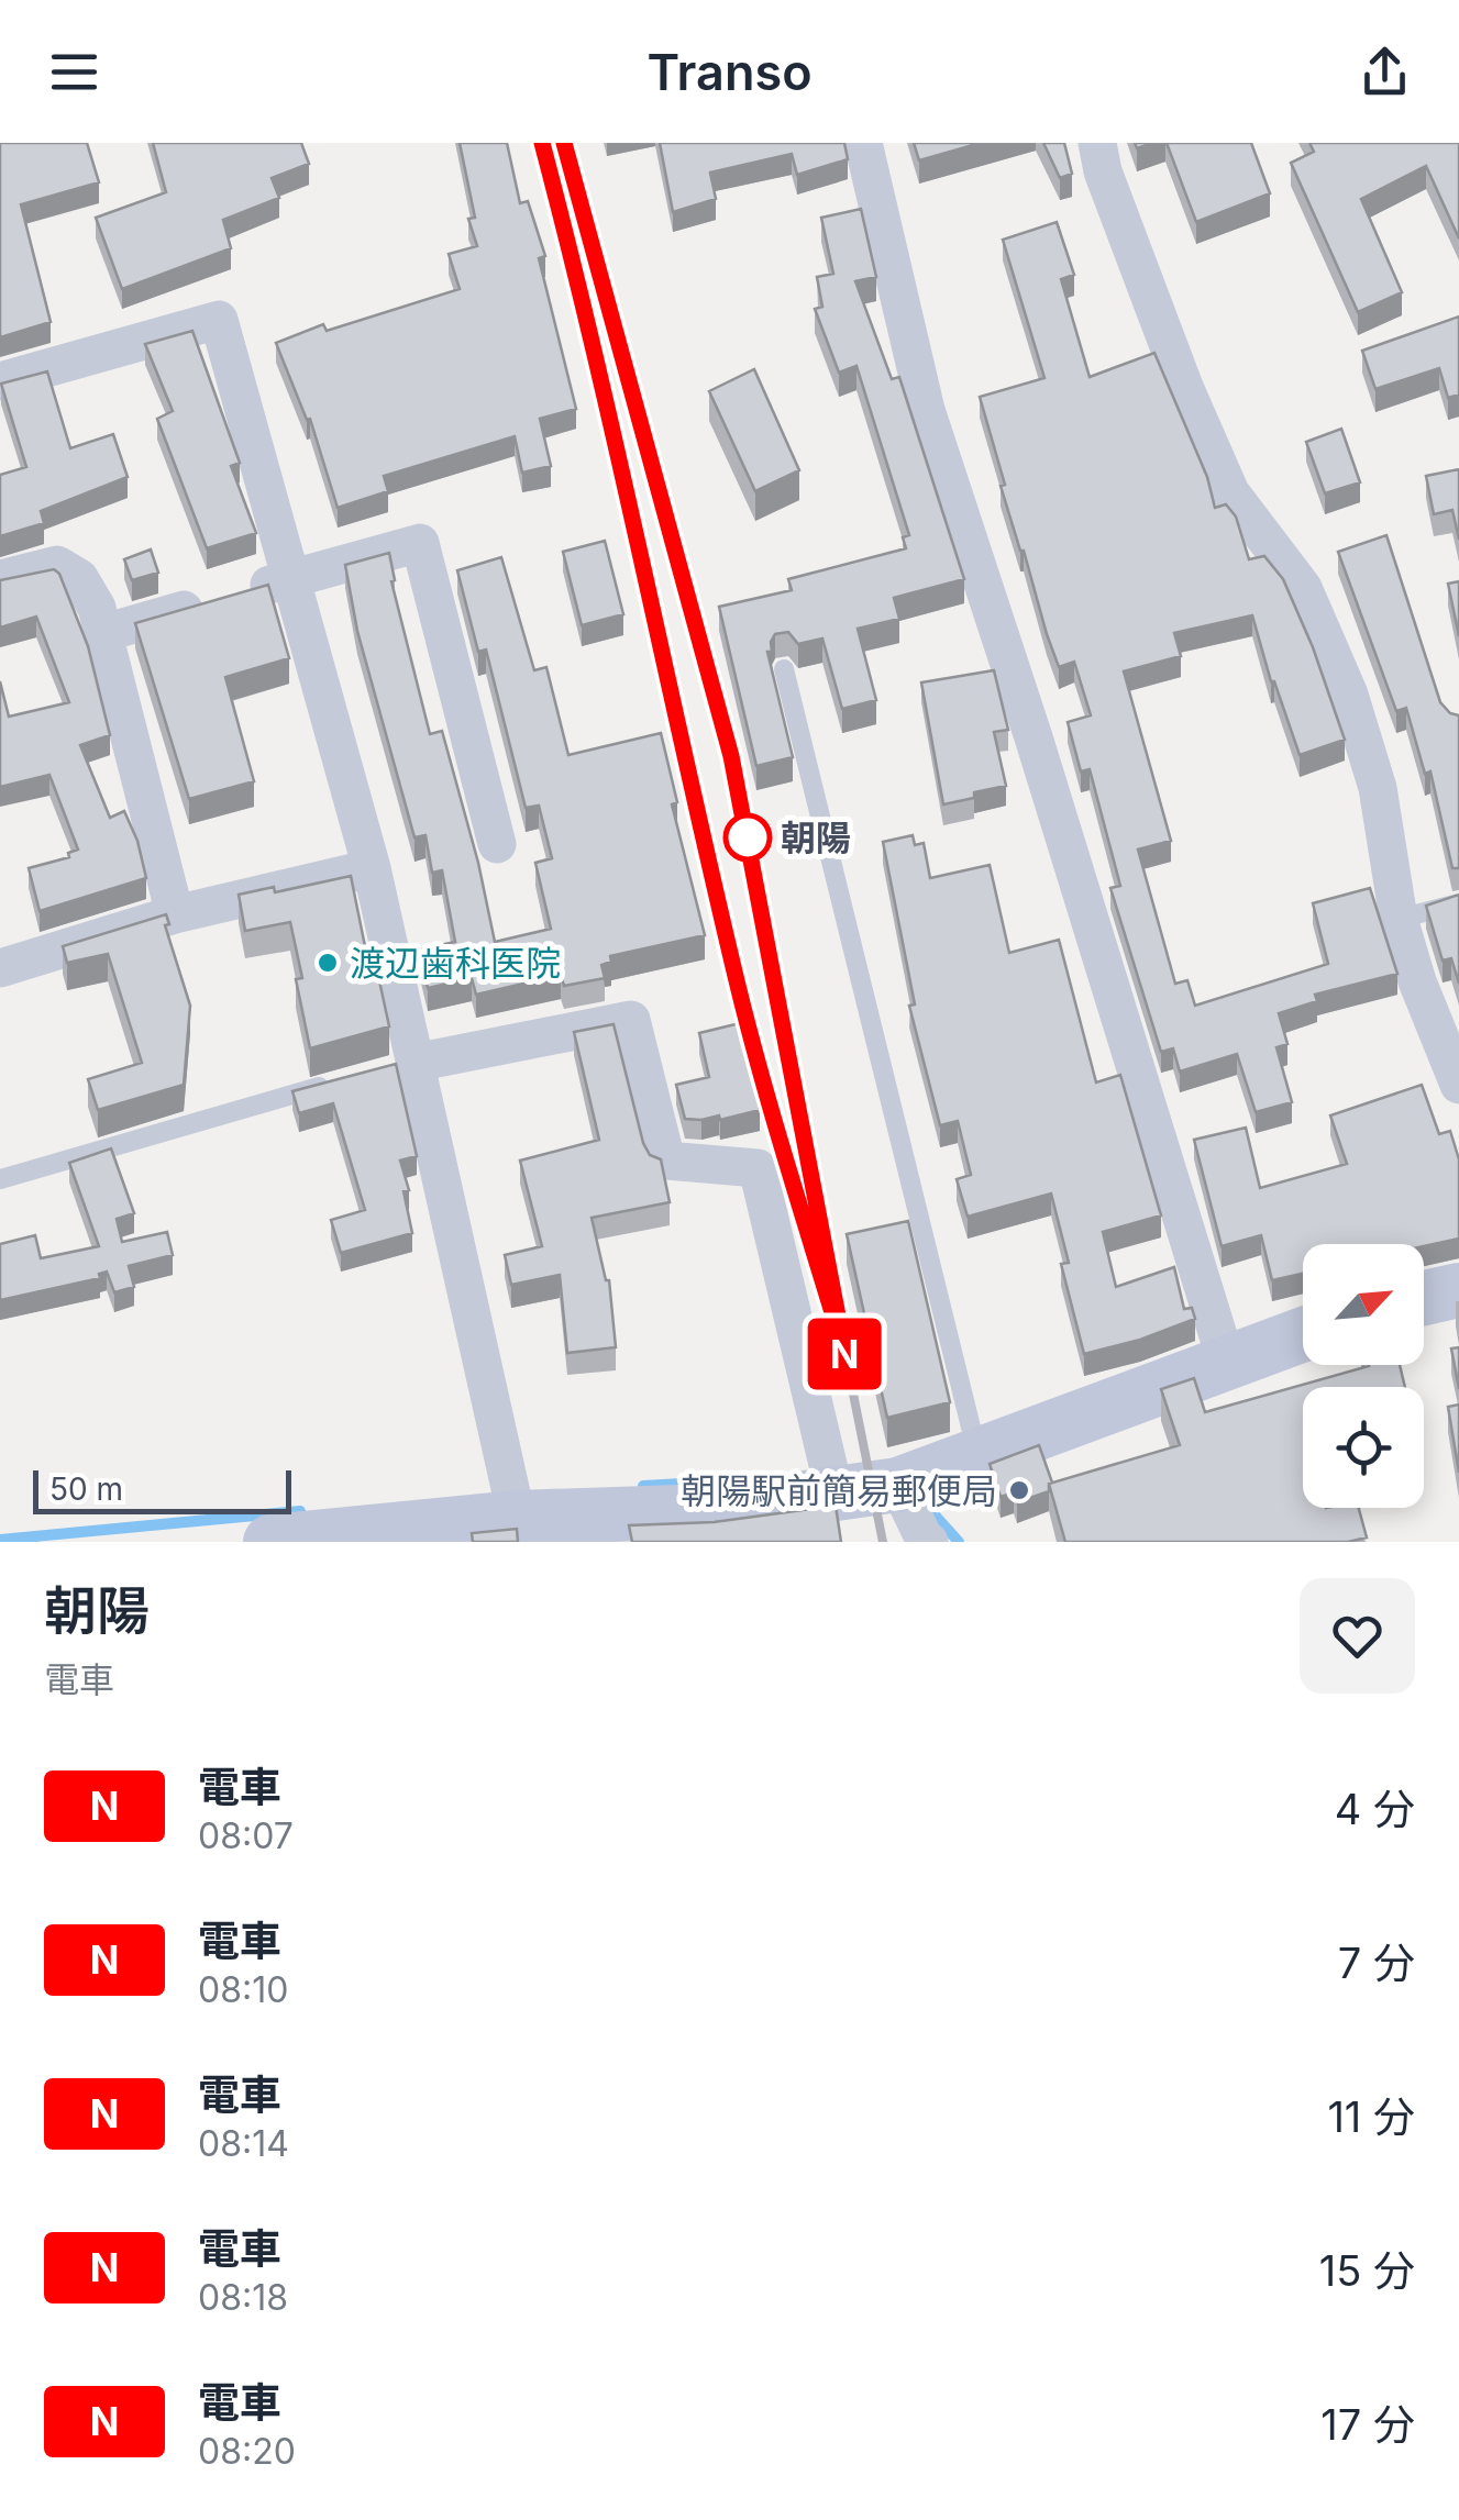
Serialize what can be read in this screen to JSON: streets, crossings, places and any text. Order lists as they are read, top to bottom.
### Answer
{
  "places": ["朝陽", "渡辺歯科医院", "朝陽駅前簡易郵便局"],
  "scale_bar": "50 m",
  "north": "top right",
  "page": {
    "header": "Transo",
    "on_map": "N",
    "scale": "50 m",
    "heading": ["朝陽", "電車"],
    "list": [
      {
        "mark": "N",
        "name": "電車",
        "note": "08:07",
        "value": "4 分"
      },
      {
        "mark": "N",
        "name": "電車",
        "note": "08:10",
        "value": "7 分"
      },
      {
        "mark": "N",
        "name": "電車",
        "note": "08:14",
        "value": "11 分"
      },
      {
        "mark": "N",
        "name": "電車",
        "note": "08:18",
        "value": "15 分"
      },
      {
        "mark": "N",
        "name": "電車",
        "note": "08:20",
        "value": "17 分"
      }
    ]
  }
}
